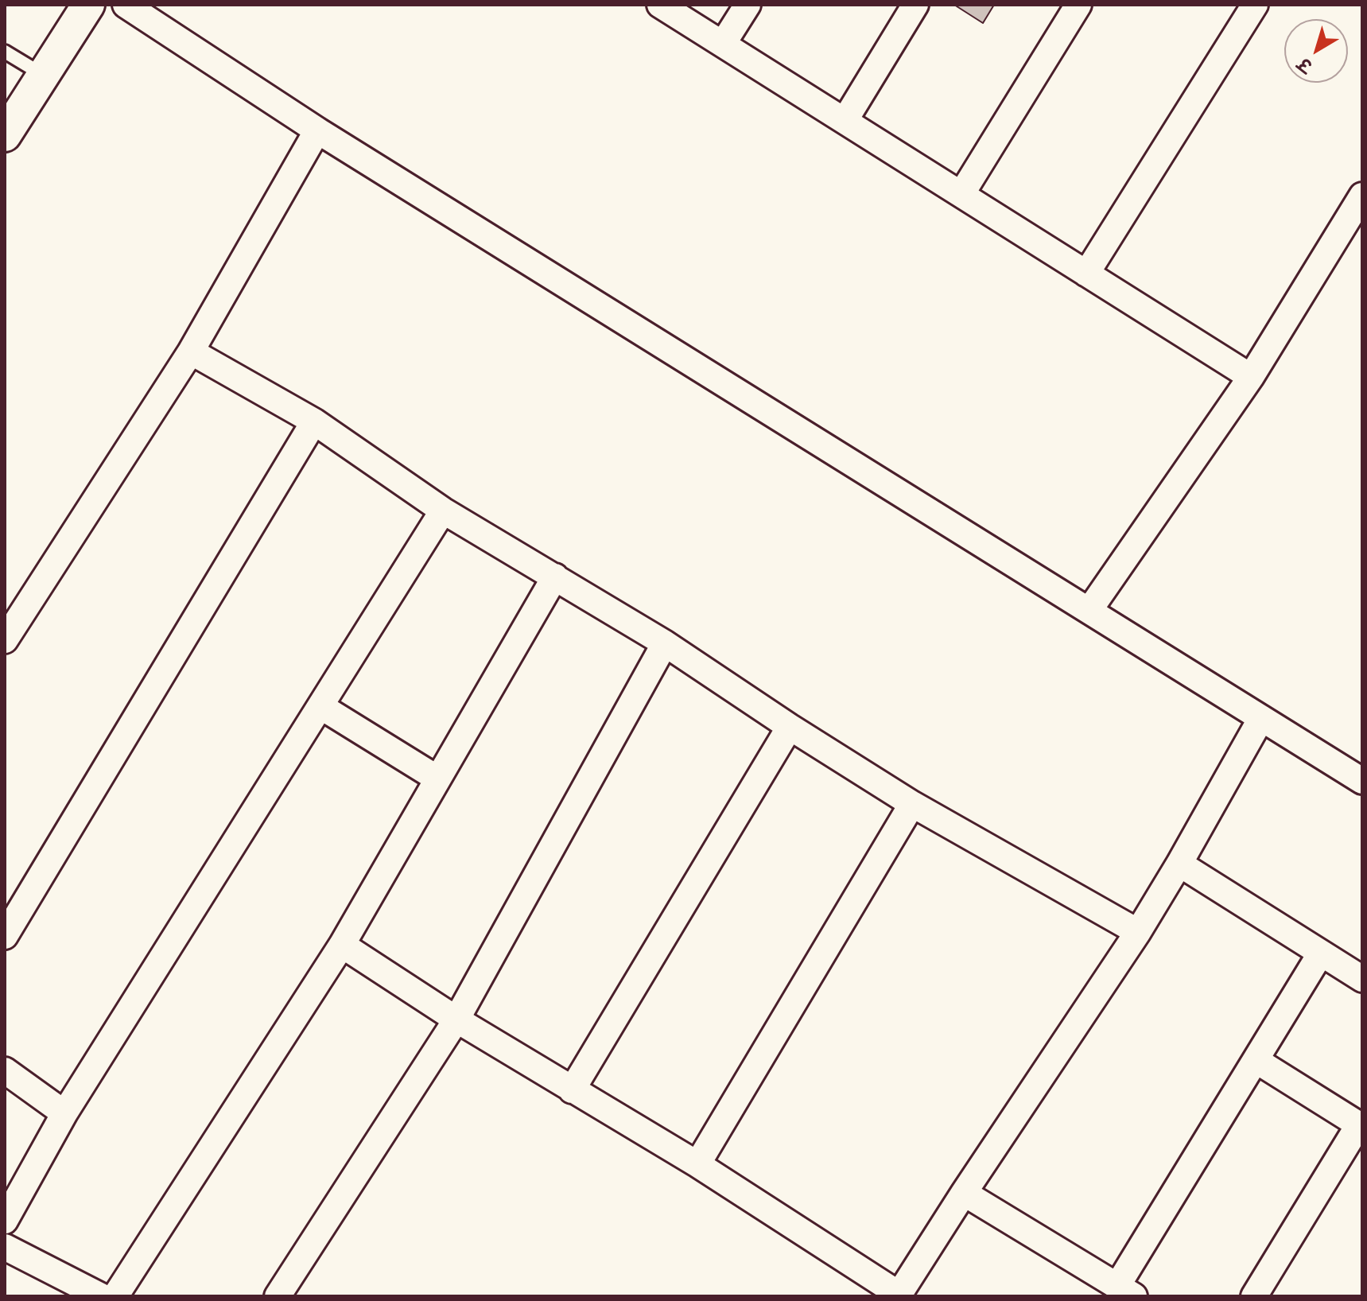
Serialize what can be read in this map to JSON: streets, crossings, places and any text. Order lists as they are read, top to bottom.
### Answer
{
  "north": "bottom left"
}
